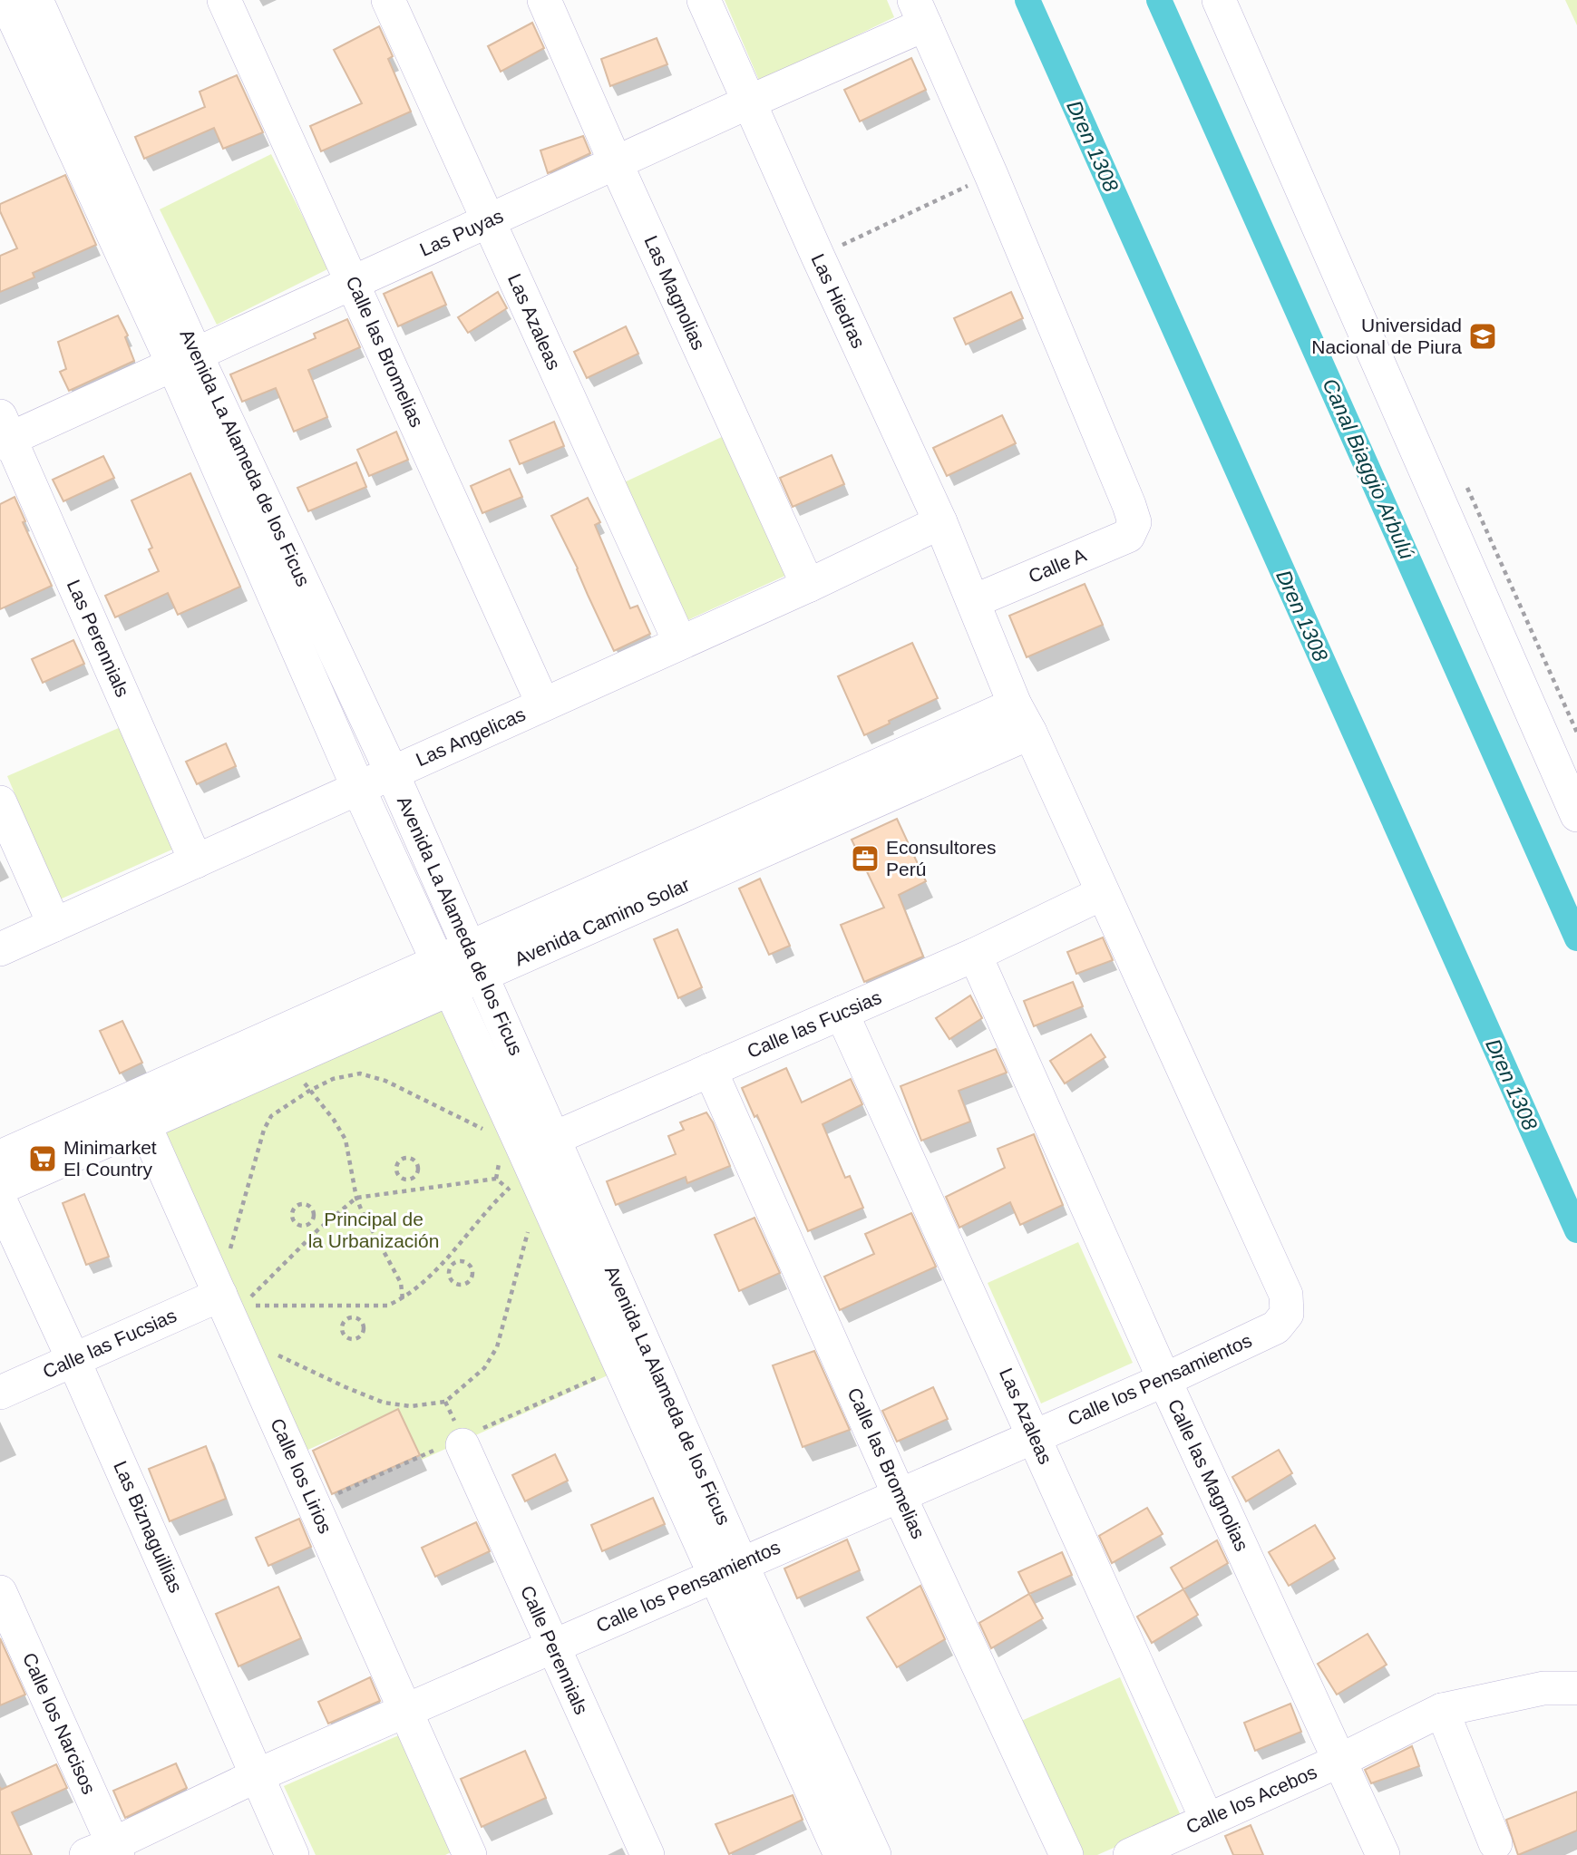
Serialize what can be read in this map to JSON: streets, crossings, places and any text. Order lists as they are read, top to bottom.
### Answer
{
  "streets": {
    "street": [
      "Las Puyas",
      "Las Magnolias",
      "Las Hiedras",
      "Las Azaleas",
      "Calle las Bromelias",
      "Avenida La Alameda de los Ficus",
      "Calle A",
      "Las Perennials",
      "Las Angelicas",
      "Avenida Camino Solar",
      "Calle las Fucsias",
      "Calle los Pensamientos",
      "Calle las Magnolias",
      "Calle los Lirios",
      "Las Biznaguillias",
      "Calle Perennials",
      "Calle los Narcisos",
      "Calle los Acebos"
    ]
  },
  "crossings": [
    ["Las Puyas", "Las Magnolias"],
    ["Las Puyas", "Las Hiedras"],
    ["Las Puyas", "Las Azaleas"],
    ["Las Puyas", "Calle las Bromelias"],
    ["Las Puyas", "Avenida La Alameda de los Ficus"],
    ["Las Puyas", "Las Perennials"],
    ["Las Magnolias", "Las Angelicas"],
    ["Las Hiedras", "Calle A"],
    ["Las Hiedras", "Las Angelicas"],
    ["Las Hiedras", "Avenida Camino Solar"],
    ["Las Hiedras", "Calle las Fucsias"],
    ["Las Hiedras", "Calle los Pensamientos"],
    ["Las Azaleas", "Las Angelicas"],
    ["Las Azaleas", "Calle las Fucsias"],
    ["Las Azaleas", "Calle los Pensamientos"],
    ["Las Azaleas", "Calle los Acebos"],
    ["Calle las Bromelias", "Las Angelicas"],
    ["Calle las Bromelias", "Calle las Fucsias"],
    ["Calle las Bromelias", "Calle los Pensamientos"],
    ["Avenida La Alameda de los Ficus", "Las Angelicas"],
    ["Avenida La Alameda de los Ficus", "Avenida Camino Solar"],
    ["Avenida La Alameda de los Ficus", "Calle las Fucsias"],
    ["Avenida La Alameda de los Ficus", "Calle los Pensamientos"],
    ["Las Perennials", "Las Angelicas"],
    ["Avenida Camino Solar", "Calle los Lirios"],
    ["Calle las Fucsias", "Calle las Magnolias"],
    ["Calle las Fucsias", "Calle los Lirios"],
    ["Calle las Fucsias", "Las Biznaguillias"],
    ["Calle los Pensamientos", "Calle las Magnolias"],
    ["Calle los Pensamientos", "Calle los Lirios"],
    ["Calle los Pensamientos", "Las Biznaguillias"],
    ["Calle los Pensamientos", "Calle Perennials"],
    ["Calle los Pensamientos", "Calle los Narcisos"],
    ["Calle las Magnolias", "Calle los Acebos"]
  ],
  "water": ["Dren 1308", "Canal Biaggio Arbulú"],
  "parks": ["Principal de la Urbanización"],
  "places": {
    "school or university": ["Universidad Nacional de Piura"],
    "office": ["Econsultores Perú"],
    "supermarket": ["Minimarket El Country"]
  }
}
